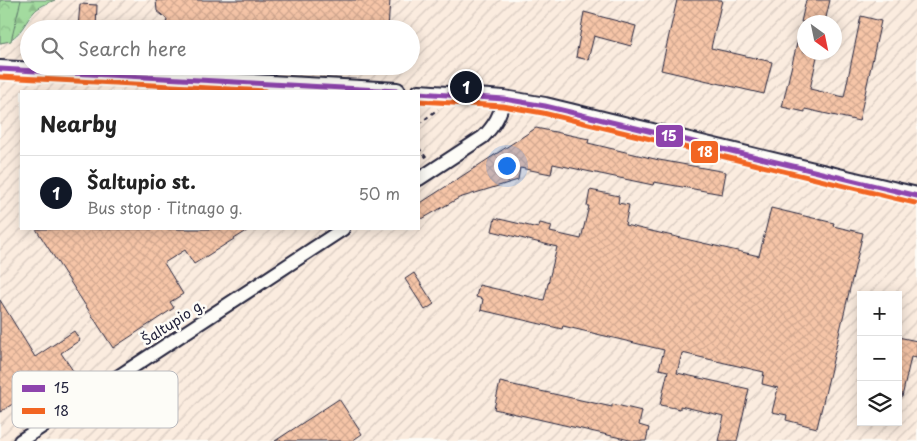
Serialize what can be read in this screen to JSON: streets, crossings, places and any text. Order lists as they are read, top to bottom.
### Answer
{
  "streets": {
    "street": ["Šaltupio g."]
  },
  "lines": ["transit line 15", "transit line 18"],
  "legend": ["15", "18"],
  "north": "bottom right",
  "page": {
    "search": "Search here",
    "pins": "1",
    "heading": "Nearby",
    "list": [
      {
        "mark": "1",
        "name": "Šaltupio st.",
        "note": "Bus stop · Titnago g.",
        "value": "50 m"
      }
    ],
    "map_buttons": ["+", "−"]
  }
}
